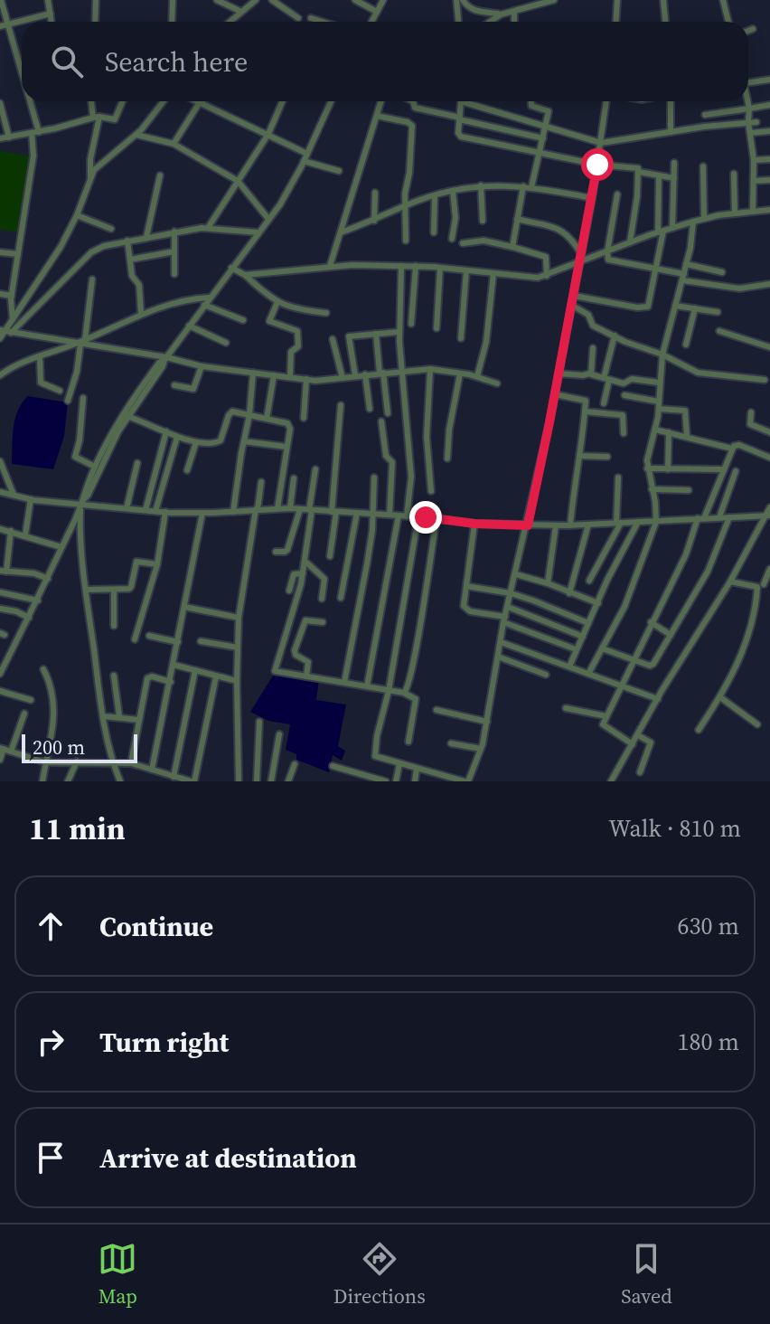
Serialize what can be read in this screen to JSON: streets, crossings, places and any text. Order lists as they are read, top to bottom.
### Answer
{
  "scale_bar": "200 m",
  "page": {
    "search": "Search here",
    "scale": "200 m",
    "heading": ["11 min", "Walk · 810 m"],
    "list": [
      ["Continue", "630 m"],
      ["Turn right", "180 m"],
      "Arrive at destination"
    ],
    "nav": ["Map", "Directions", "Saved"]
  }
}
